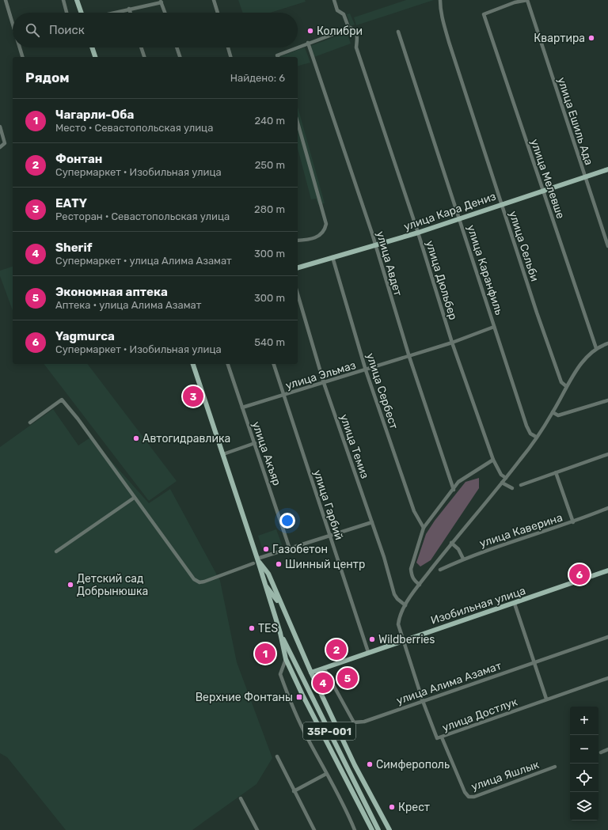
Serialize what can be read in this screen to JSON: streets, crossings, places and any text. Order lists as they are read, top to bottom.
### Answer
{
  "streets": {
    "main road": ["улица Кара Дениз", "Изобильная улица", "35Р-001"],
    "street": [
      "улица Ешиль Ада",
      "улица Мелевше",
      "улица Сельби",
      "улица Авдет",
      "улица Каранфиль",
      "улица Дюльбер",
      "улица Эльмаз",
      "улица Сербест",
      "улица Темиз",
      "улица Акъяр",
      "улица Гарбий",
      "улица Каверина",
      "улица Алима Азамат",
      "улица Достлук",
      "улица Яшлык"
    ]
  },
  "crossings": [
    ["улица Ешиль Ада", "улица Мелевше"],
    ["улица Ешиль Ада", "улица Кара Дениз"],
    ["улица Мелевше", "улица Кара Дениз"],
    ["улица Мелевше", "улица Достлук"],
    ["улица Кара Дениз", "улица Сельби"],
    ["улица Кара Дениз", "улица Авдет"],
    ["улица Кара Дениз", "улица Каранфиль"],
    ["улица Кара Дениз", "улица Дюльбер"],
    ["улица Кара Дениз", "улица Сербест"],
    ["улица Сельби", "улица Достлук"],
    ["улица Авдет", "улица Эльмаз"],
    ["улица Каранфиль", "улица Эльмаз"],
    ["улица Каранфиль", "улица Достлук"],
    ["улица Дюльбер", "улица Эльмаз"],
    ["улица Дюльбер", "улица Достлук"],
    ["улица Эльмаз", "улица Сербест"],
    ["улица Эльмаз", "улица Темиз"],
    ["улица Эльмаз", "улица Акъяр"],
    ["улица Эльмаз", "улица Гарбий"],
    ["улица Темиз", "улица Достлук"],
    ["улица Гарбий", "Изобильная улица"],
    ["Изобильная улица", "улица Алима Азамат"],
    ["Изобильная улица", "улица Достлук"],
    ["улица Алима Азамат", "улица Достлук"],
    ["улица Достлук", "улица Яшлык"]
  ],
  "places": {
    "other": [
      "Колибри",
      "Квартира",
      "Автогидравлика",
      "Газобетон",
      "Шинный центр",
      "Детский сад Добрынюшка",
      "TES",
      "Wildberries",
      "Симферополь",
      "Крест"
    ],
    "transit": ["Верхние Фонтаны"]
  },
  "page": {
    "search": "Поиск",
    "heading": ["Рядом", "Найдено: 6"],
    "list": [
      {
        "mark": "1",
        "name": "Чагарли-Оба",
        "note": "Место · Севастопольская улица",
        "value": "240 m"
      },
      {
        "mark": "2",
        "name": "Фонтан",
        "note": "Супермаркет · Изобильная улица",
        "value": "250 m"
      },
      {
        "mark": "3",
        "name": "EАTY",
        "note": "Ресторан · Севастопольская улица",
        "value": "280 m"
      },
      {
        "mark": "4",
        "name": "Sherif",
        "note": "Супермаркет · улица Алима Азамат",
        "value": "300 m"
      },
      {
        "mark": "5",
        "name": "Экономная аптека",
        "note": "Аптека · улица Алима Азамат",
        "value": "300 m"
      },
      {
        "mark": "6",
        "name": "Yagmurca",
        "note": "Супермаркет · Изобильная улица",
        "value": "540 m"
      }
    ],
    "pins": [
      "3",
      "6",
      "2",
      "1",
      "5",
      "4"
    ],
    "map_buttons": ["+", "−"]
  }
}
